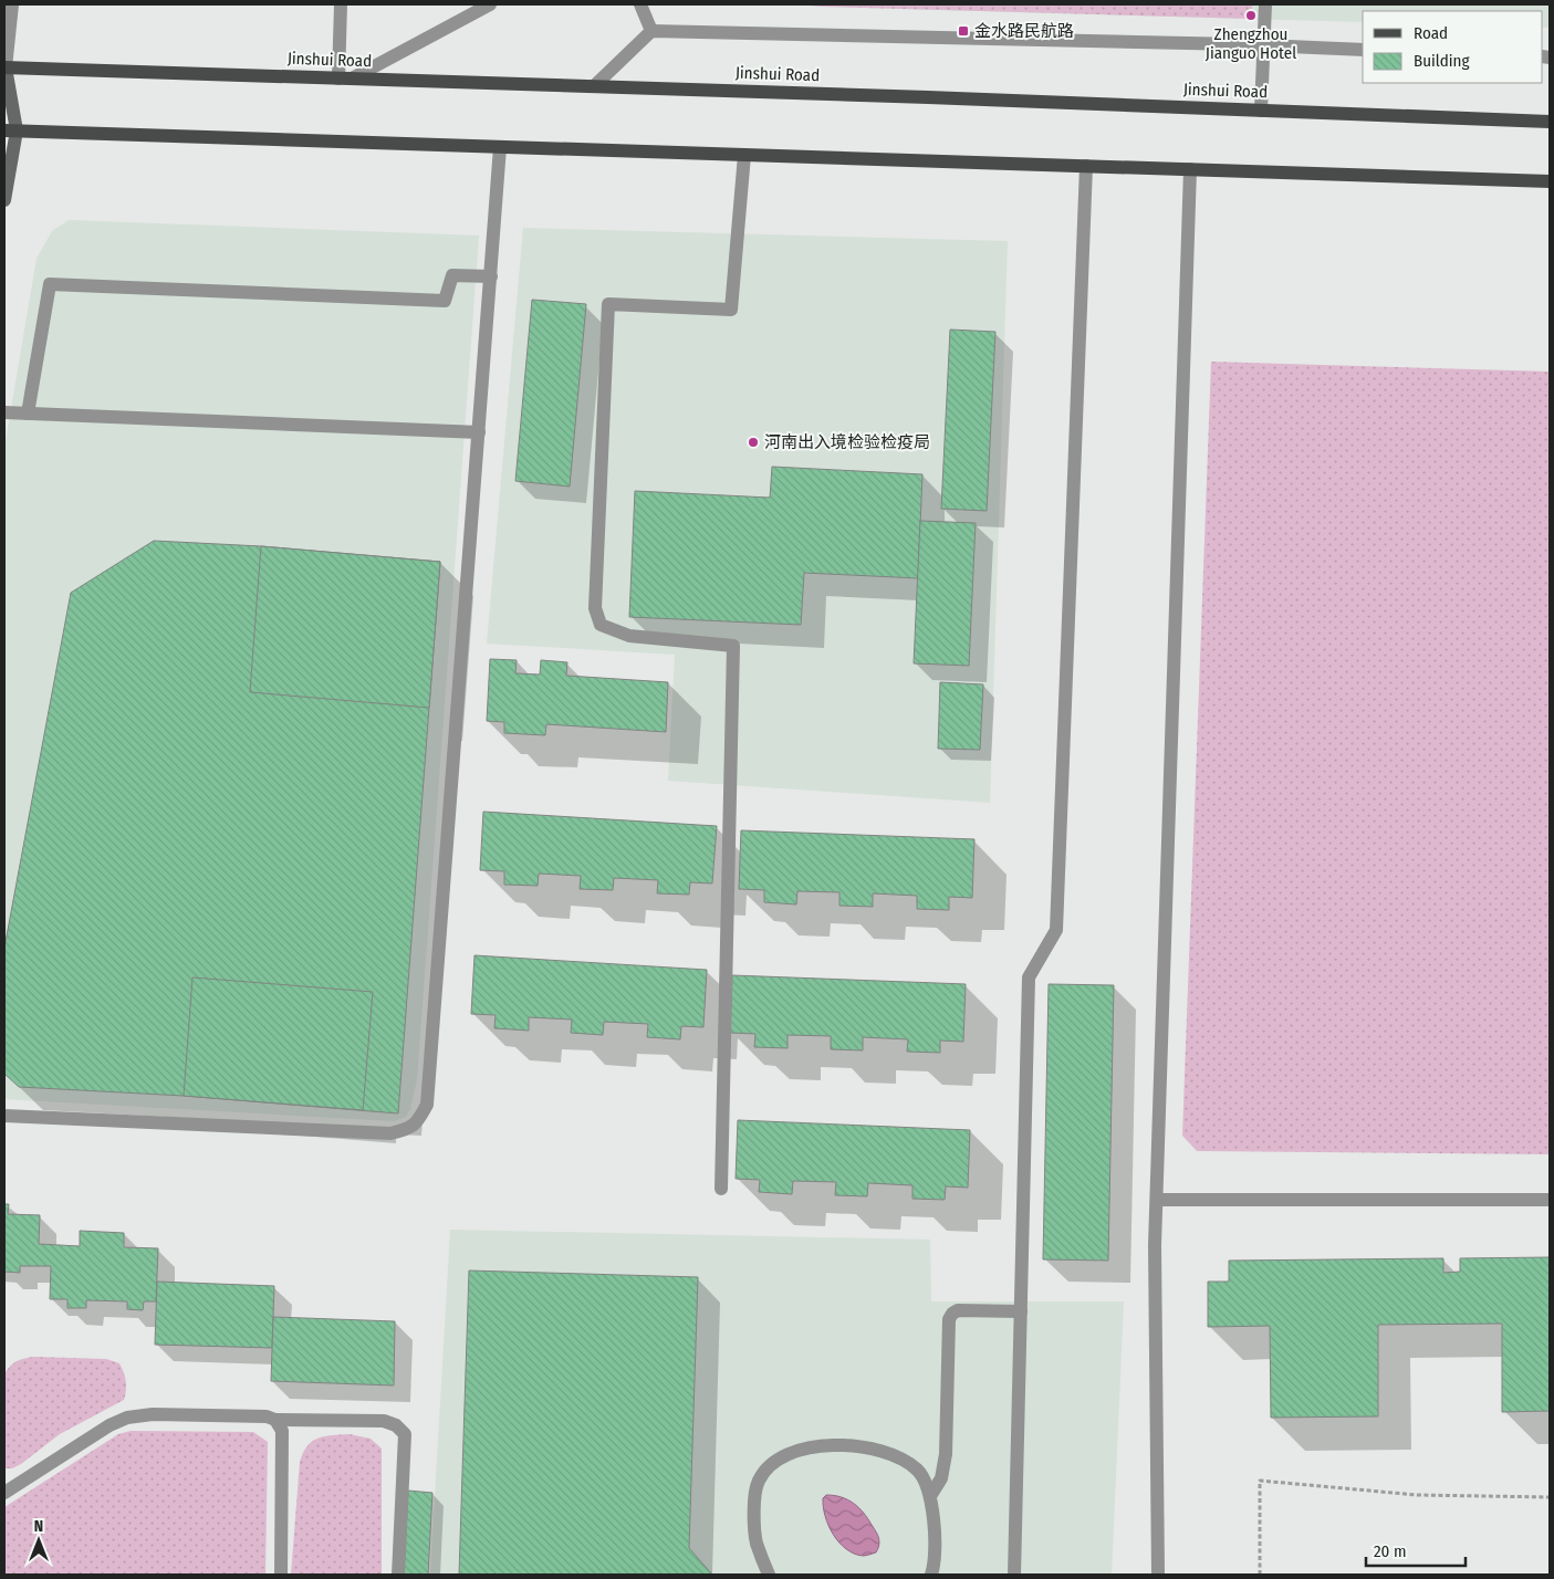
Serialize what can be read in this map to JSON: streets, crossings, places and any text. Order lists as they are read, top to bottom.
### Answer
{
  "streets": {
    "main road": ["Jinshui Road"]
  },
  "places": {
    "other": ["Zhengzhou Jianguo Hotel", "河南出入境检验检疫局"],
    "transit": ["金水路民航路"]
  },
  "legend": ["Road", "Building"],
  "scale_bar": "20 m",
  "north": "top"
}
